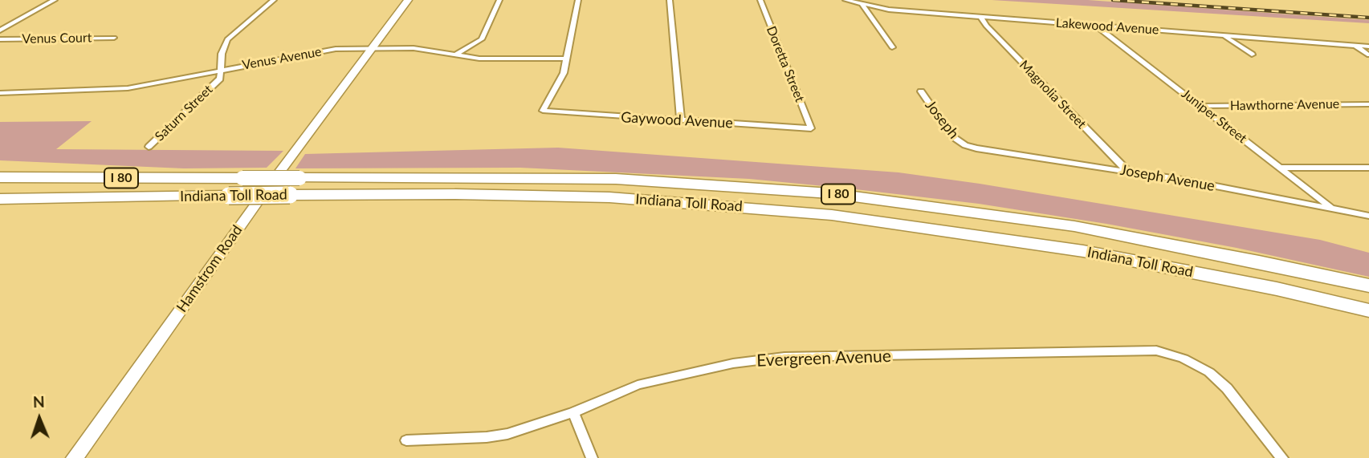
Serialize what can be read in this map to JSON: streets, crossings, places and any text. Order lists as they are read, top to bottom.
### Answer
{
  "streets": {
    "highway": ["I 80", "Indiana Toll Road"],
    "street": [
      "Lakewood Avenue",
      "Venus Court",
      "Venus Avenue",
      "Doretta Street",
      "Magnolia Street",
      "Hawthorne Avenue",
      "Saturn Street",
      "Juniper Street",
      "Joseph",
      "Gaywood Avenue",
      "Joseph Avenue",
      "Hamstrom Road",
      "Evergreen Avenue"
    ]
  },
  "crossings": [
    ["Lakewood Avenue", "Magnolia Street"],
    ["Lakewood Avenue", "Juniper Street"],
    ["Venus Avenue", "Saturn Street"],
    ["Venus Avenue", "Gaywood Avenue"],
    ["Venus Avenue", "Hamstrom Road"],
    ["Doretta Street", "Gaywood Avenue"],
    ["Magnolia Street", "Joseph Avenue"],
    ["Hawthorne Avenue", "Juniper Street"],
    ["Juniper Street", "Joseph Avenue"],
    ["Joseph", "Joseph Avenue"]
  ],
  "north": "top"
}
